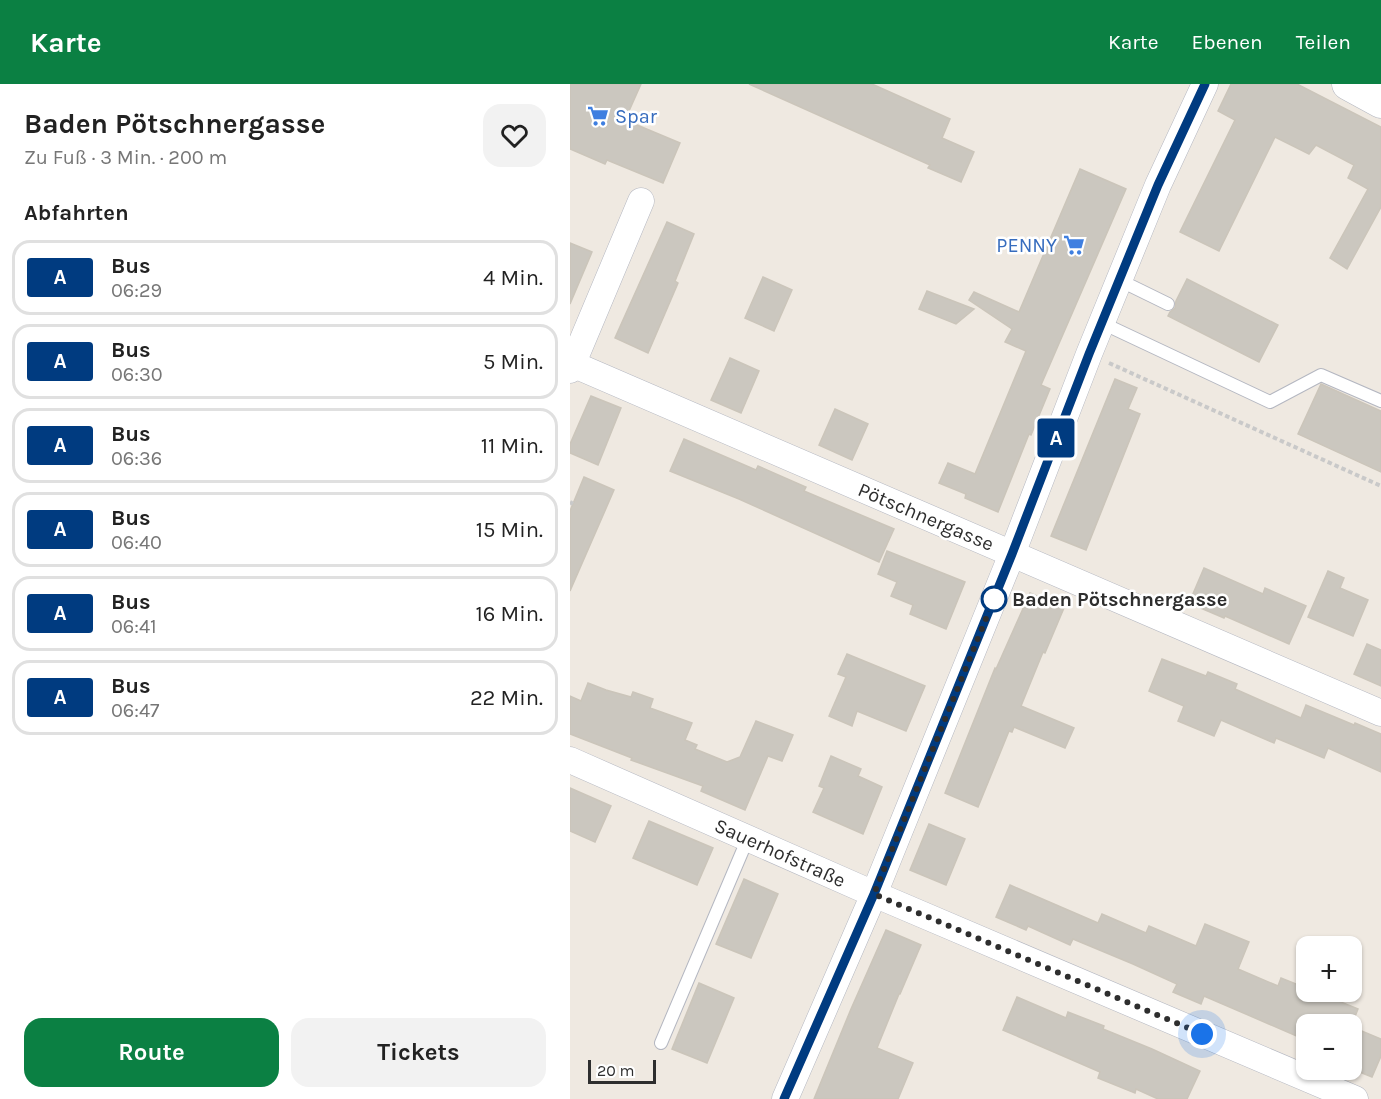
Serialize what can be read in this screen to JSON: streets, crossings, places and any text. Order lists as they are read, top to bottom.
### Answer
{
  "streets": {
    "street": ["Pötschnergasse", "Sauerhofstraße"]
  },
  "places": {
    "supermarket": ["Spar", "PENNY"],
    "other": ["Baden Pötschnergasse"]
  },
  "lines": ["bus line A"],
  "scale_bar": "20 m",
  "page": {
    "header": "Karte",
    "nav": ["Karte", "Ebenen", "Teilen"],
    "heading": [
      ["Baden Pötschnergasse", "Zu Fuß · 3 Min. · 200 m"],
      "Abfahrten"
    ],
    "on_map": "A",
    "list": [
      {
        "mark": "A",
        "name": "Bus",
        "note": "06:29",
        "value": "4 Min."
      },
      {
        "mark": "A",
        "name": "Bus",
        "note": "06:30",
        "value": "5 Min."
      },
      {
        "mark": "A",
        "name": "Bus",
        "note": "06:36",
        "value": "11 Min."
      },
      {
        "mark": "A",
        "name": "Bus",
        "note": "06:40",
        "value": "15 Min."
      },
      {
        "mark": "A",
        "name": "Bus",
        "note": "06:41",
        "value": "16 Min."
      },
      {
        "mark": "A",
        "name": "Bus",
        "note": "06:47",
        "value": "22 Min."
      }
    ],
    "map_buttons": ["+", "−"],
    "buttons": ["Route", "Tickets"],
    "scale": "20 m"
  }
}
